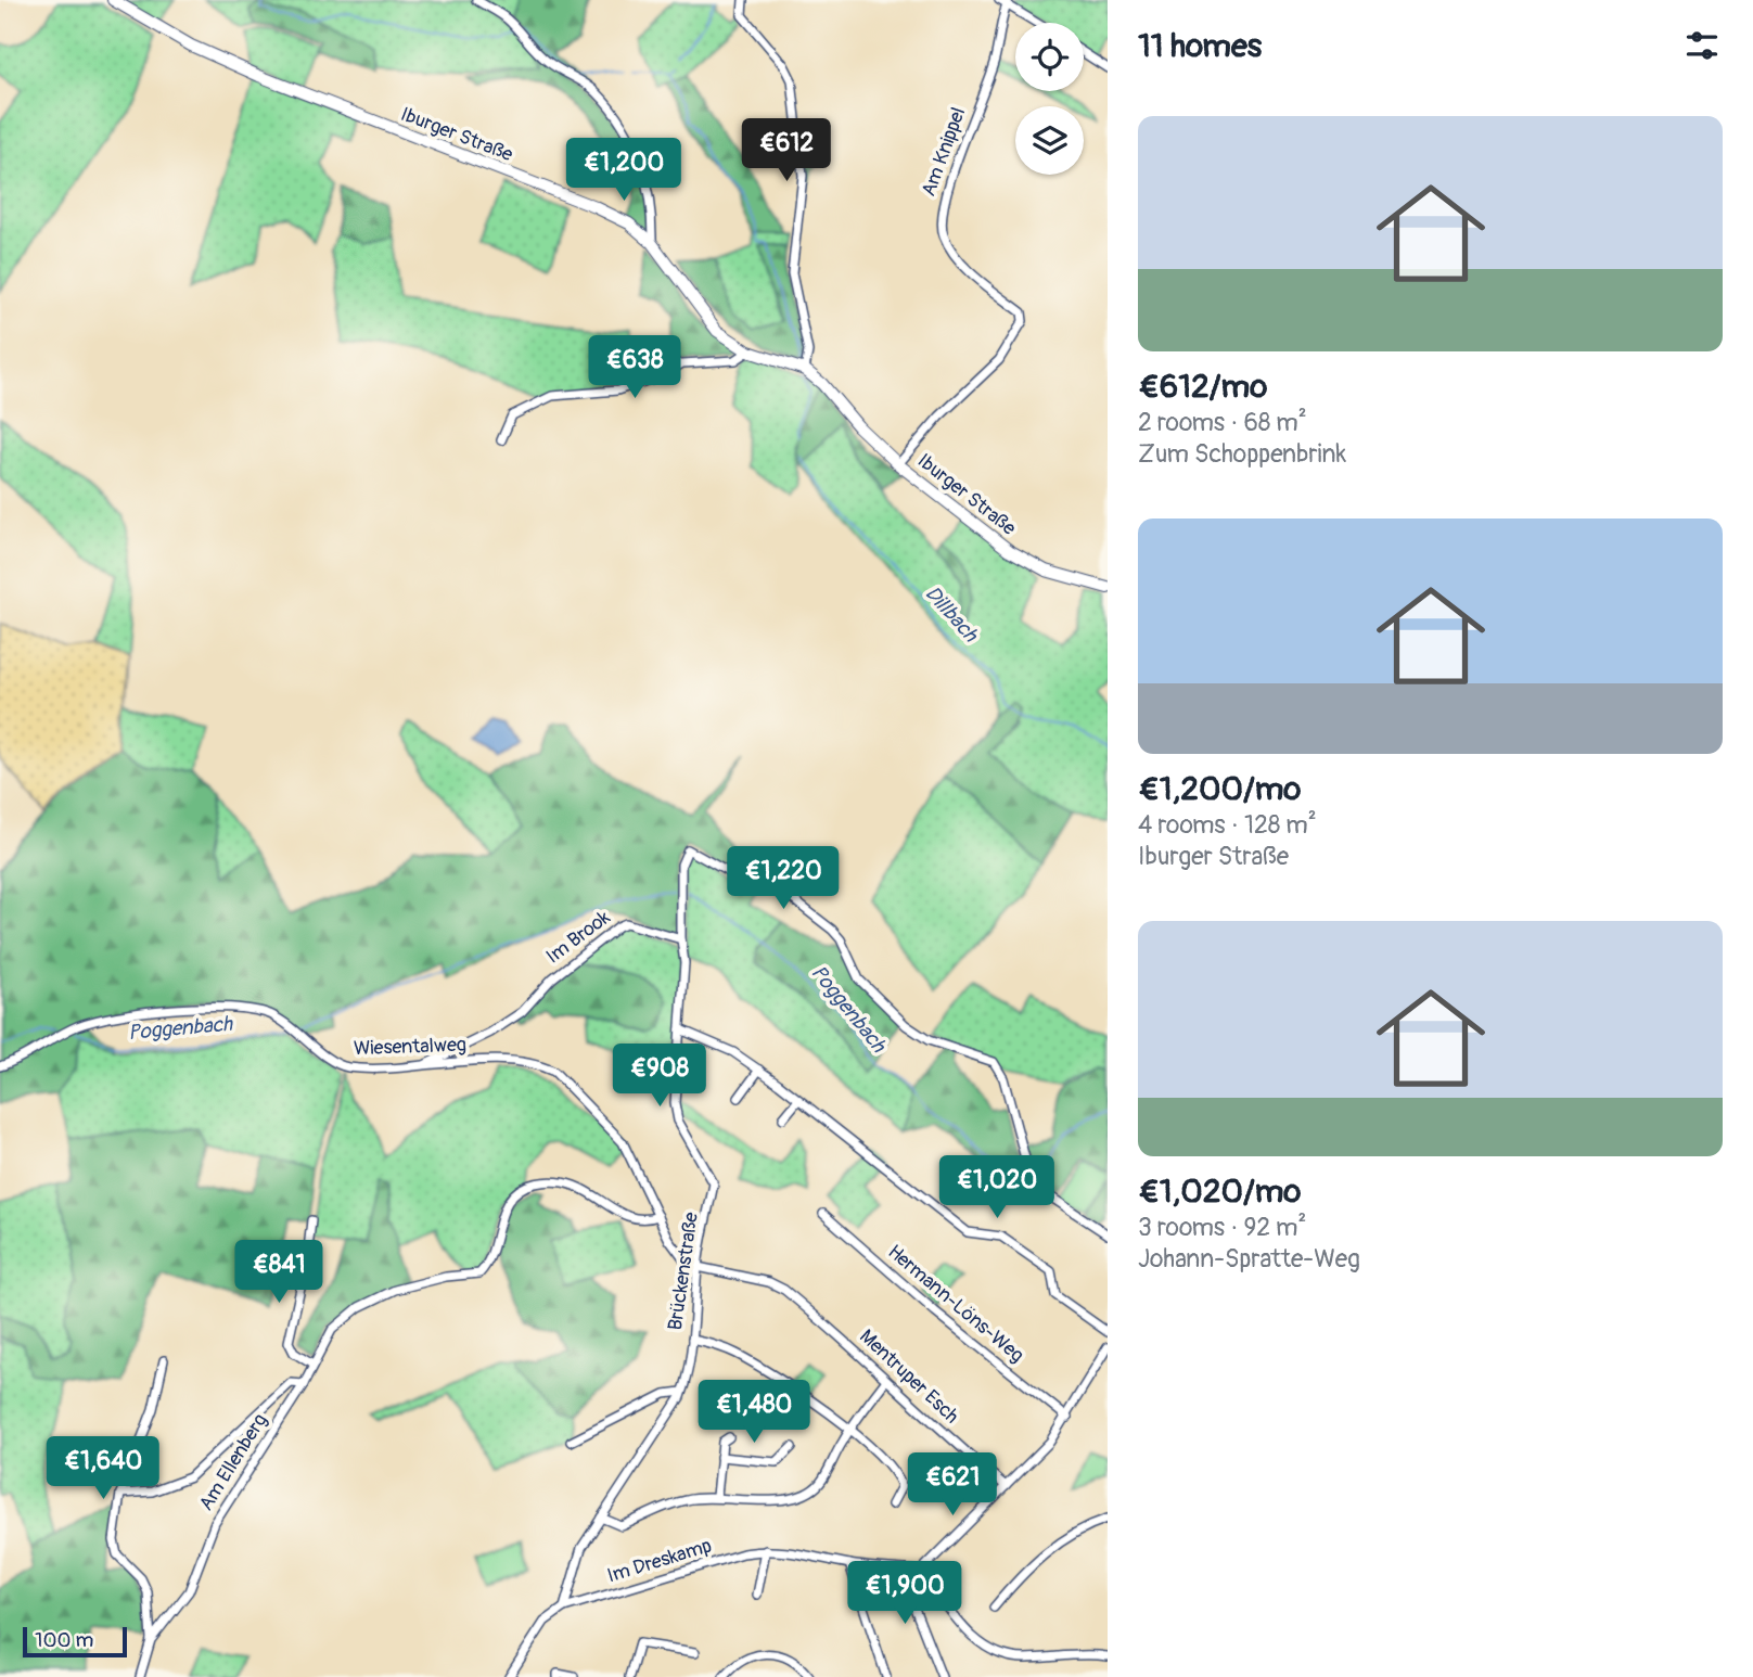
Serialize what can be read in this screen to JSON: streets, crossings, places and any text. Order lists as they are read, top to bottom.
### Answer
{
  "streets": {
    "main road": ["Iburger Straße"],
    "street": [
      "Am Knippel",
      "Im Brook",
      "Wiesentalweg",
      "Brückenstraße",
      "Hermann-Löns-Weg",
      "Mentruper Esch",
      "Am Ellenberg",
      "Im Dreskamp"
    ]
  },
  "crossings": [
    ["Iburger Straße", "Am Knippel"],
    ["Im Brook", "Wiesentalweg"],
    ["Im Brook", "Brückenstraße"],
    ["Wiesentalweg", "Brückenstraße"],
    ["Wiesentalweg", "Mentruper Esch"],
    ["Wiesentalweg", "Am Ellenberg"],
    ["Brückenstraße", "Mentruper Esch"],
    ["Brückenstraße", "Im Dreskamp"]
  ],
  "water": ["Dillbach", "Poggenbach"],
  "scale_bar": "100 m",
  "page": {
    "heading": "11 homes",
    "list": [
      {
        "name": "€612/mo",
        "note": "2 rooms · 68 m² · Zum Schoppenbrink"
      },
      {
        "name": "€1,200/mo",
        "note": "4 rooms · 128 m² · Iburger Straße"
      },
      {
        "name": "€1,020/mo",
        "note": "3 rooms · 92 m² · Johann-Spratte-Weg"
      }
    ],
    "price": [
      "€612",
      "€1,200",
      "€638",
      "€1,220",
      "€908",
      "€1,020",
      "€841",
      "€1,480",
      "€1,640",
      "€621",
      "€1,900"
    ],
    "scale": "100 m"
  }
}
